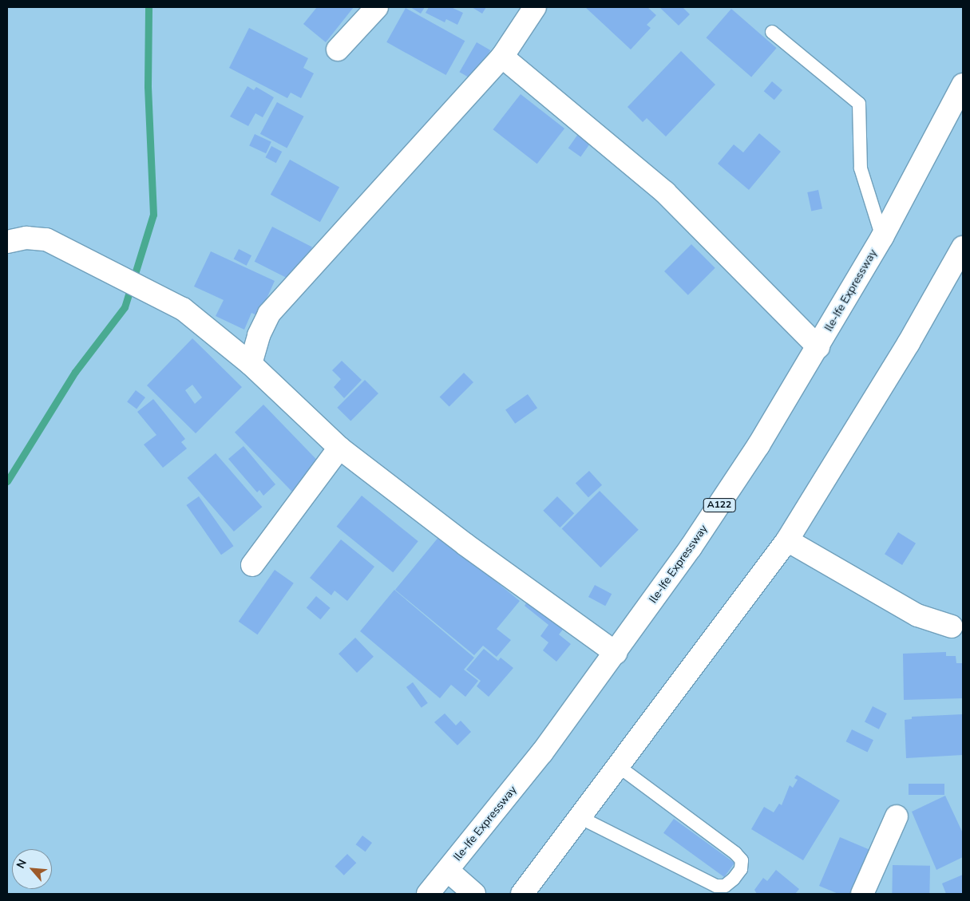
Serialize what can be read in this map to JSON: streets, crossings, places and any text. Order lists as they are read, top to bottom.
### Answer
{
  "streets": {
    "main road": ["Ile-Ife Expressway", "A122"]
  },
  "north": "top left"
}
